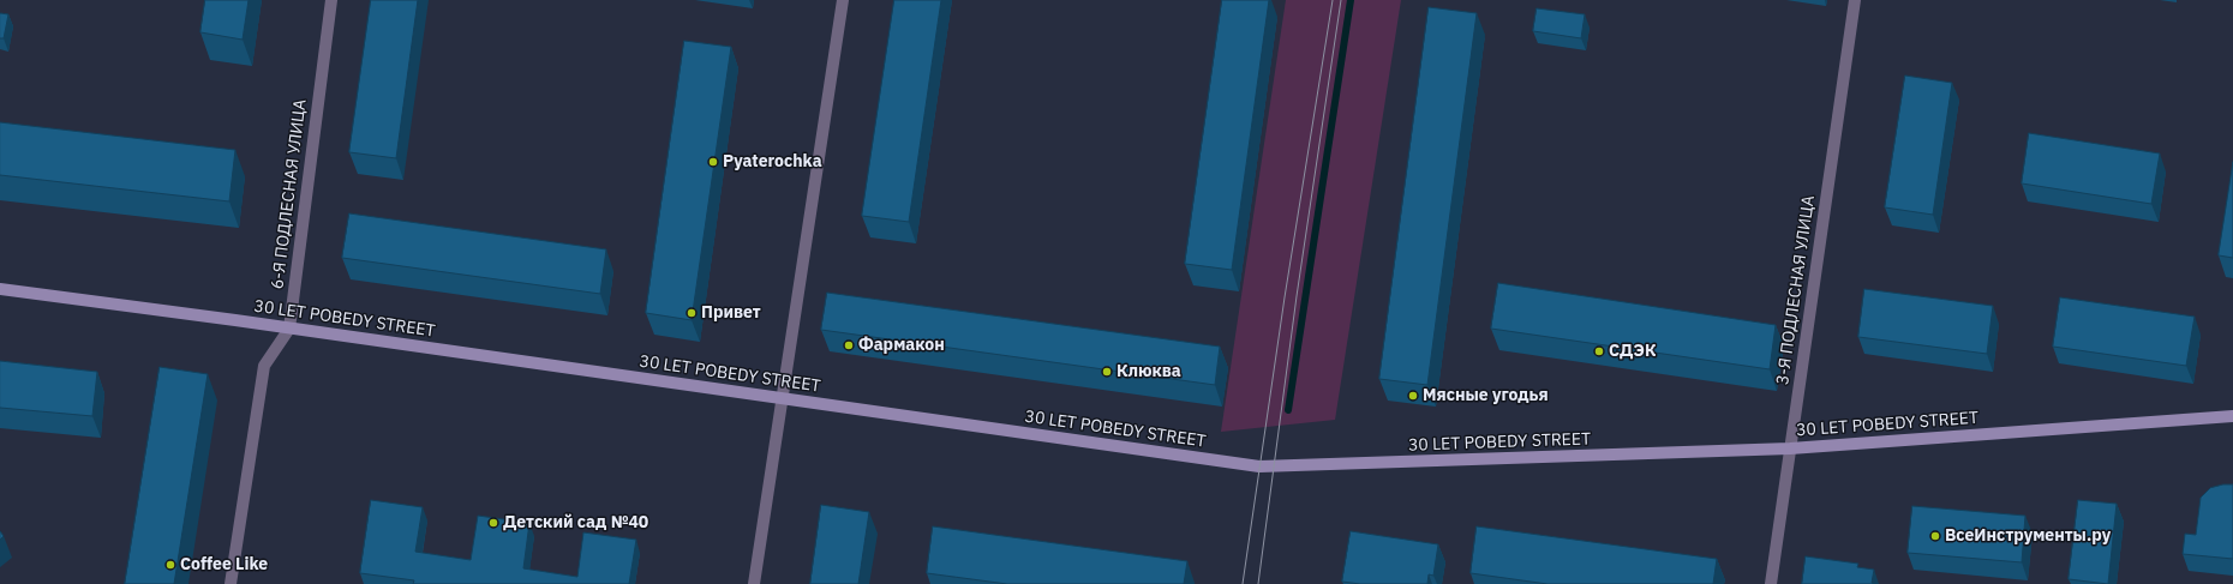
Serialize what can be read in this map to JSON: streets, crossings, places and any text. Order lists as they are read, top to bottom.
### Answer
{
  "streets": {
    "main road": ["30 LET POBEDY STREET"],
    "street": ["6-Я ПОДЛЕСНАЯ УЛИЦА", "3-Я ПОДЛЕСНАЯ УЛИЦА"]
  },
  "crossings": [
    ["6-Я ПОДЛЕСНАЯ УЛИЦА", "30 LET POBEDY STREET"],
    ["3-Я ПОДЛЕСНАЯ УЛИЦА", "30 LET POBEDY STREET"]
  ],
  "places": [
    "Pyaterochka",
    "Привет",
    "Фармакон",
    "СДЭК",
    "Клюква",
    "Мясные угодья",
    "Детский сад №40",
    "ВсеИнструменты.ру",
    "Coffee Like"
  ]
}
